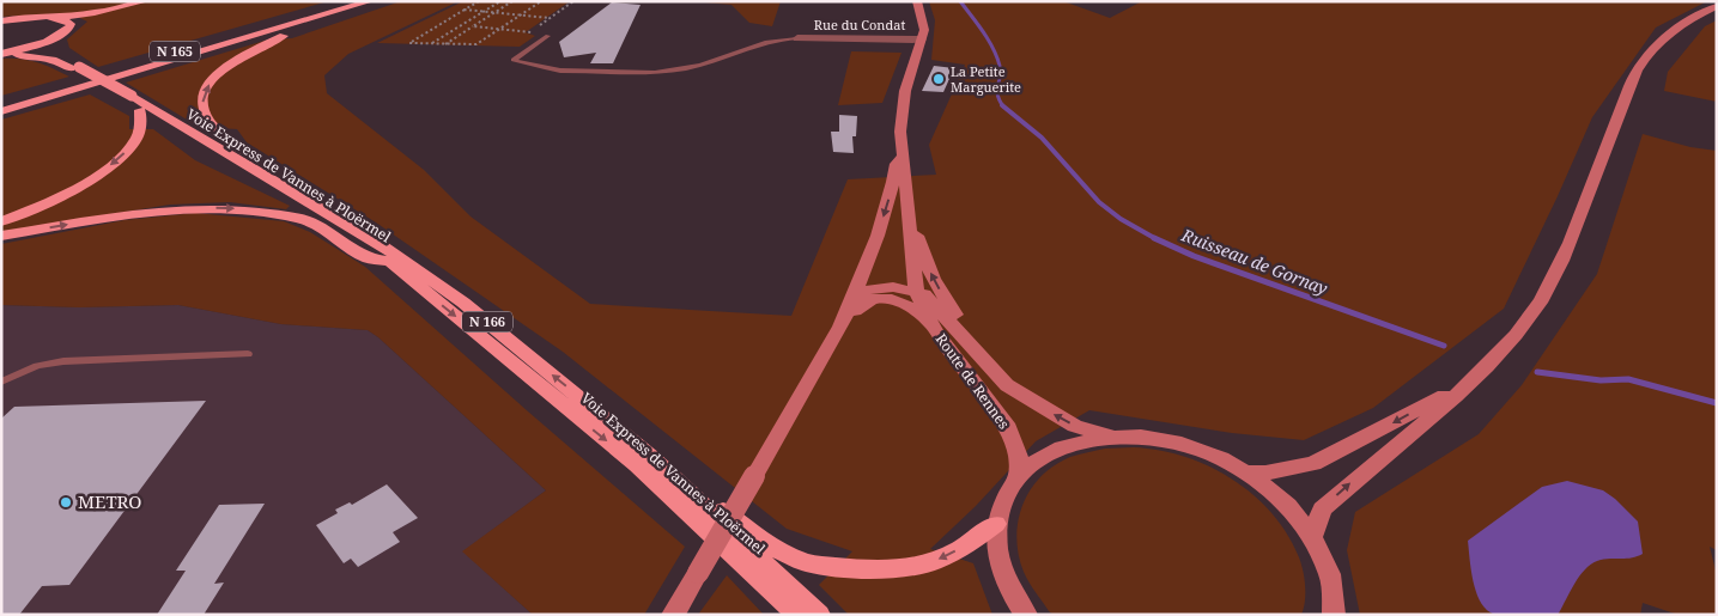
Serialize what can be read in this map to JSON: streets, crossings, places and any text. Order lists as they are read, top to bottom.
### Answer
{
  "streets": {
    "highway": ["N 165", "Voie Express de Vannes à Ploërmel", "N 166"],
    "main road": ["Route de Rennes"],
    "street": ["Rue du Condat"]
  },
  "crossings": [
    ["Rue du Condat", "Route de Rennes"]
  ],
  "water": ["Ruisseau de Gornay"],
  "places": ["La Petite Marguerite", "METRO"]
}
